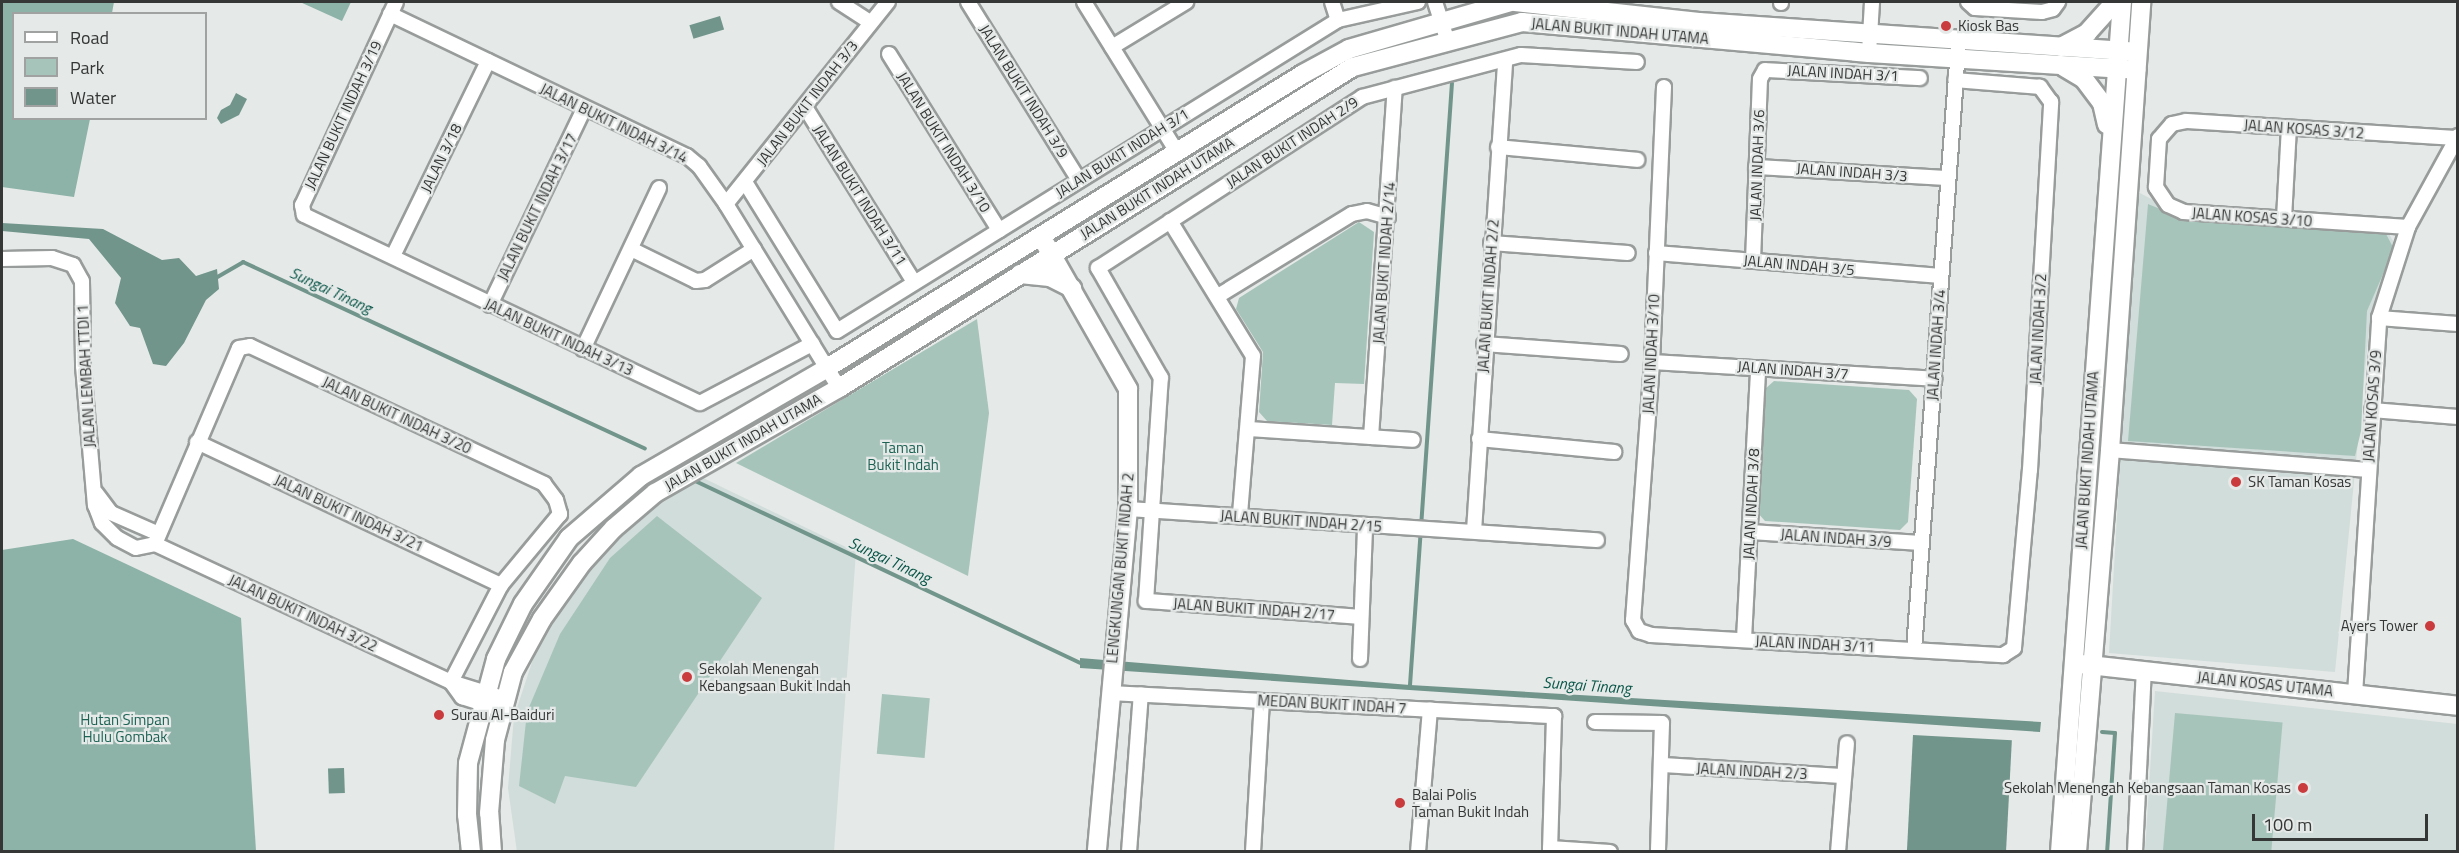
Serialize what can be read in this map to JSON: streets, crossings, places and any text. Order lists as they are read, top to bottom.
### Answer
{
  "streets": {
    "street": [
      "JALAN BUKIT INDAH UTAMA",
      "JALAN INDAH 3/1",
      "JALAN BUKIT INDAH 3/9",
      "JALAN BUKIT INDAH 3/3",
      "JALAN BUKIT INDAH 3/19",
      "JALAN BUKIT INDAH 3/14",
      "JALAN KOSAS 3/12",
      "JALAN BUKIT INDAH 3/10",
      "JALAN BUKIT INDAH 2/9",
      "JALAN BUKIT INDAH 3/1",
      "JALAN 3/18",
      "JALAN INDAH 3/6",
      "JALAN INDAH 3/3",
      "JALAN BUKIT INDAH 3/11",
      "JALAN BUKIT INDAH 3/17",
      "JALAN KOSAS 3/10",
      "JALAN BUKIT INDAH 2/14",
      "JALAN INDAH 3/5",
      "JALAN BUKIT INDAH 2/2",
      "JALAN INDAH 3/2",
      "JALAN BUKIT INDAH 3/13",
      "JALAN INDAH 3/4",
      "JALAN INDAH 3/10",
      "JALAN INDAH 3/7",
      "JALAN LEMBAH TTDI 1",
      "JALAN KOSAS 3/9",
      "JALAN BUKIT INDAH 3/20",
      "JALAN INDAH 3/8",
      "JALAN BUKIT INDAH 3/21",
      "JALAN BUKIT INDAH 2/15",
      "JALAN INDAH 3/9",
      "LENGKUNGAN BUKIT INDAH 2",
      "JALAN BUKIT INDAH 2/17",
      "JALAN BUKIT INDAH 3/22",
      "JALAN INDAH 3/11",
      "JALAN KOSAS UTAMA",
      "MEDAN BUKIT INDAH 7",
      "JALAN INDAH 2/3"
    ]
  },
  "crossings": [
    ["JALAN BUKIT INDAH UTAMA", "JALAN BUKIT INDAH 3/14"],
    ["JALAN BUKIT INDAH UTAMA", "JALAN INDAH 3/4"],
    ["JALAN BUKIT INDAH UTAMA", "LENGKUNGAN BUKIT INDAH 2"],
    ["JALAN BUKIT INDAH UTAMA", "JALAN BUKIT INDAH 3/22"],
    ["JALAN BUKIT INDAH UTAMA", "JALAN KOSAS UTAMA"],
    ["JALAN INDAH 3/1", "JALAN INDAH 3/6"],
    ["JALAN BUKIT INDAH 3/9", "JALAN BUKIT INDAH 3/1"],
    ["JALAN BUKIT INDAH 3/3", "JALAN BUKIT INDAH 3/14"],
    ["JALAN BUKIT INDAH 3/3", "JALAN BUKIT INDAH 3/1"],
    ["JALAN BUKIT INDAH 3/3", "JALAN BUKIT INDAH 3/11"],
    ["JALAN BUKIT INDAH 3/19", "JALAN BUKIT INDAH 3/14"],
    ["JALAN BUKIT INDAH 3/19", "JALAN BUKIT INDAH 3/13"],
    ["JALAN BUKIT INDAH 3/14", "JALAN 3/18"],
    ["JALAN BUKIT INDAH 3/14", "JALAN BUKIT INDAH 3/17"],
    ["JALAN BUKIT INDAH 3/14", "JALAN BUKIT INDAH 3/13"],
    ["JALAN KOSAS 3/12", "JALAN KOSAS 3/10"],
    ["JALAN KOSAS 3/12", "JALAN KOSAS 3/9"],
    ["JALAN BUKIT INDAH 3/10", "JALAN BUKIT INDAH 3/1"],
    ["JALAN BUKIT INDAH 2/9", "JALAN BUKIT INDAH 2/14"],
    ["JALAN BUKIT INDAH 2/9", "JALAN BUKIT INDAH 2/2"],
    ["JALAN BUKIT INDAH 2/9", "JALAN BUKIT INDAH 2/15"],
    ["JALAN BUKIT INDAH 2/9", "JALAN BUKIT INDAH 2/17"],
    ["JALAN BUKIT INDAH 3/1", "JALAN BUKIT INDAH 3/11"],
    ["JALAN 3/18", "JALAN BUKIT INDAH 3/13"],
    ["JALAN INDAH 3/6", "JALAN INDAH 3/3"],
    ["JALAN INDAH 3/6", "JALAN INDAH 3/5"],
    ["JALAN INDAH 3/3", "JALAN INDAH 3/4"],
    ["JALAN BUKIT INDAH 3/17", "JALAN BUKIT INDAH 3/13"],
    ["JALAN KOSAS 3/10", "JALAN KOSAS 3/9"],
    ["JALAN INDAH 3/5", "JALAN INDAH 3/4"],
    ["JALAN INDAH 3/5", "JALAN INDAH 3/10"],
    ["JALAN BUKIT INDAH 2/2", "JALAN BUKIT INDAH 2/15"],
    ["JALAN INDAH 3/2", "JALAN INDAH 3/4"],
    ["JALAN INDAH 3/2", "JALAN INDAH 3/11"],
    ["JALAN INDAH 3/4", "JALAN INDAH 3/7"],
    ["JALAN INDAH 3/4", "JALAN INDAH 3/9"],
    ["JALAN INDAH 3/4", "JALAN INDAH 3/11"],
    ["JALAN INDAH 3/10", "JALAN INDAH 3/7"],
    ["JALAN INDAH 3/10", "JALAN INDAH 3/11"],
    ["JALAN INDAH 3/7", "JALAN INDAH 3/8"],
    ["JALAN LEMBAH TTDI 1", "JALAN BUKIT INDAH 3/22"],
    ["JALAN KOSAS 3/9", "JALAN KOSAS UTAMA"],
    ["JALAN BUKIT INDAH 3/20", "JALAN BUKIT INDAH 3/21"],
    ["JALAN INDAH 3/8", "JALAN INDAH 3/9"],
    ["JALAN INDAH 3/8", "JALAN INDAH 3/11"],
    ["JALAN BUKIT INDAH 2/15", "LENGKUNGAN BUKIT INDAH 2"],
    ["JALAN BUKIT INDAH 2/15", "JALAN BUKIT INDAH 2/17"],
    ["LENGKUNGAN BUKIT INDAH 2", "MEDAN BUKIT INDAH 7"]
  ],
  "water": ["Sungai Tinang"],
  "parks": ["Taman Bukit Indah", "Hutan Simpan Hulu Gombak"],
  "places": [
    "Kiosk Bas",
    "SK Taman Kosas",
    "Ayers Tower",
    "Sekolah Menengah Kebangsaan Bukit Indah",
    "Surau Al-Baiduri",
    "Sekolah Menengah Kebangsaan Taman Kosas",
    "Balai Polis Taman Bukit Indah"
  ],
  "legend": ["Road", "Park", "Water"],
  "scale_bar": "100 m"
}
